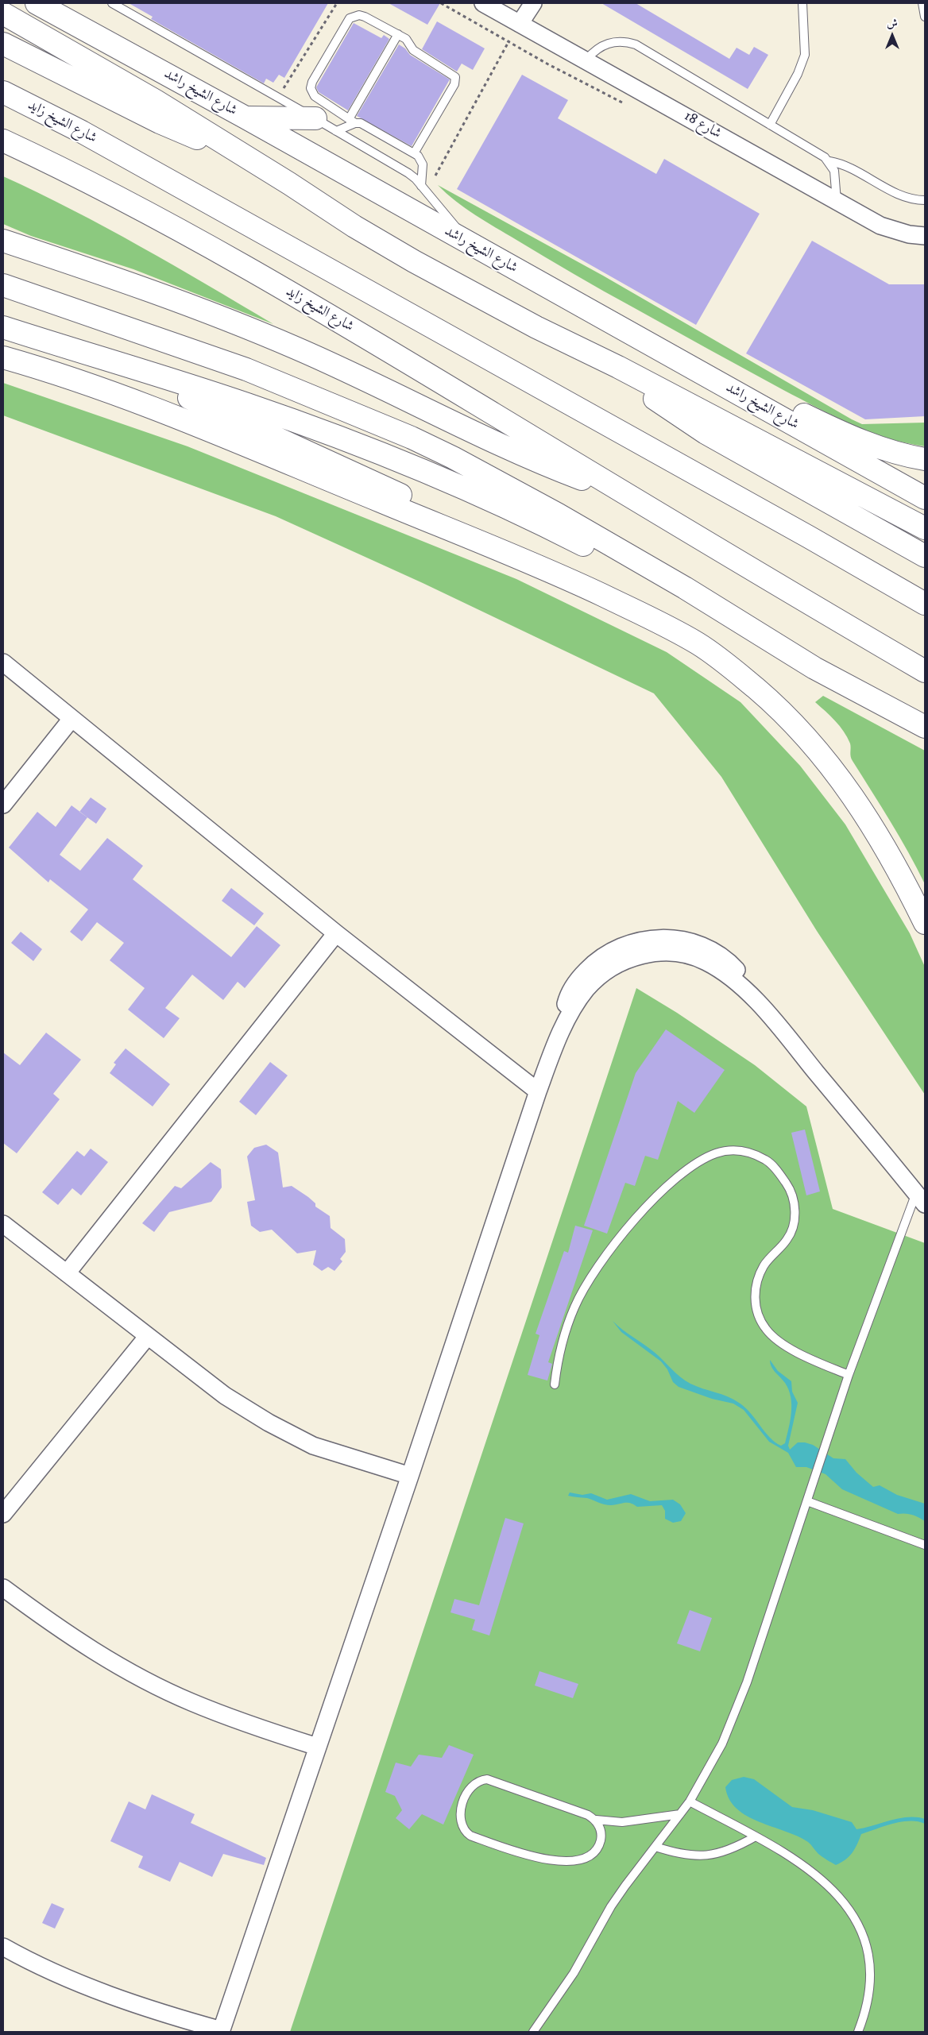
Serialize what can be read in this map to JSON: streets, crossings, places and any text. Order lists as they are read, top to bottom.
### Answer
{
  "streets": {
    "highway": ["شارع الشيخ راشد", "شارع الشيخ زايد"],
    "street": ["شارع 18"]
  },
  "north": "top"
}
